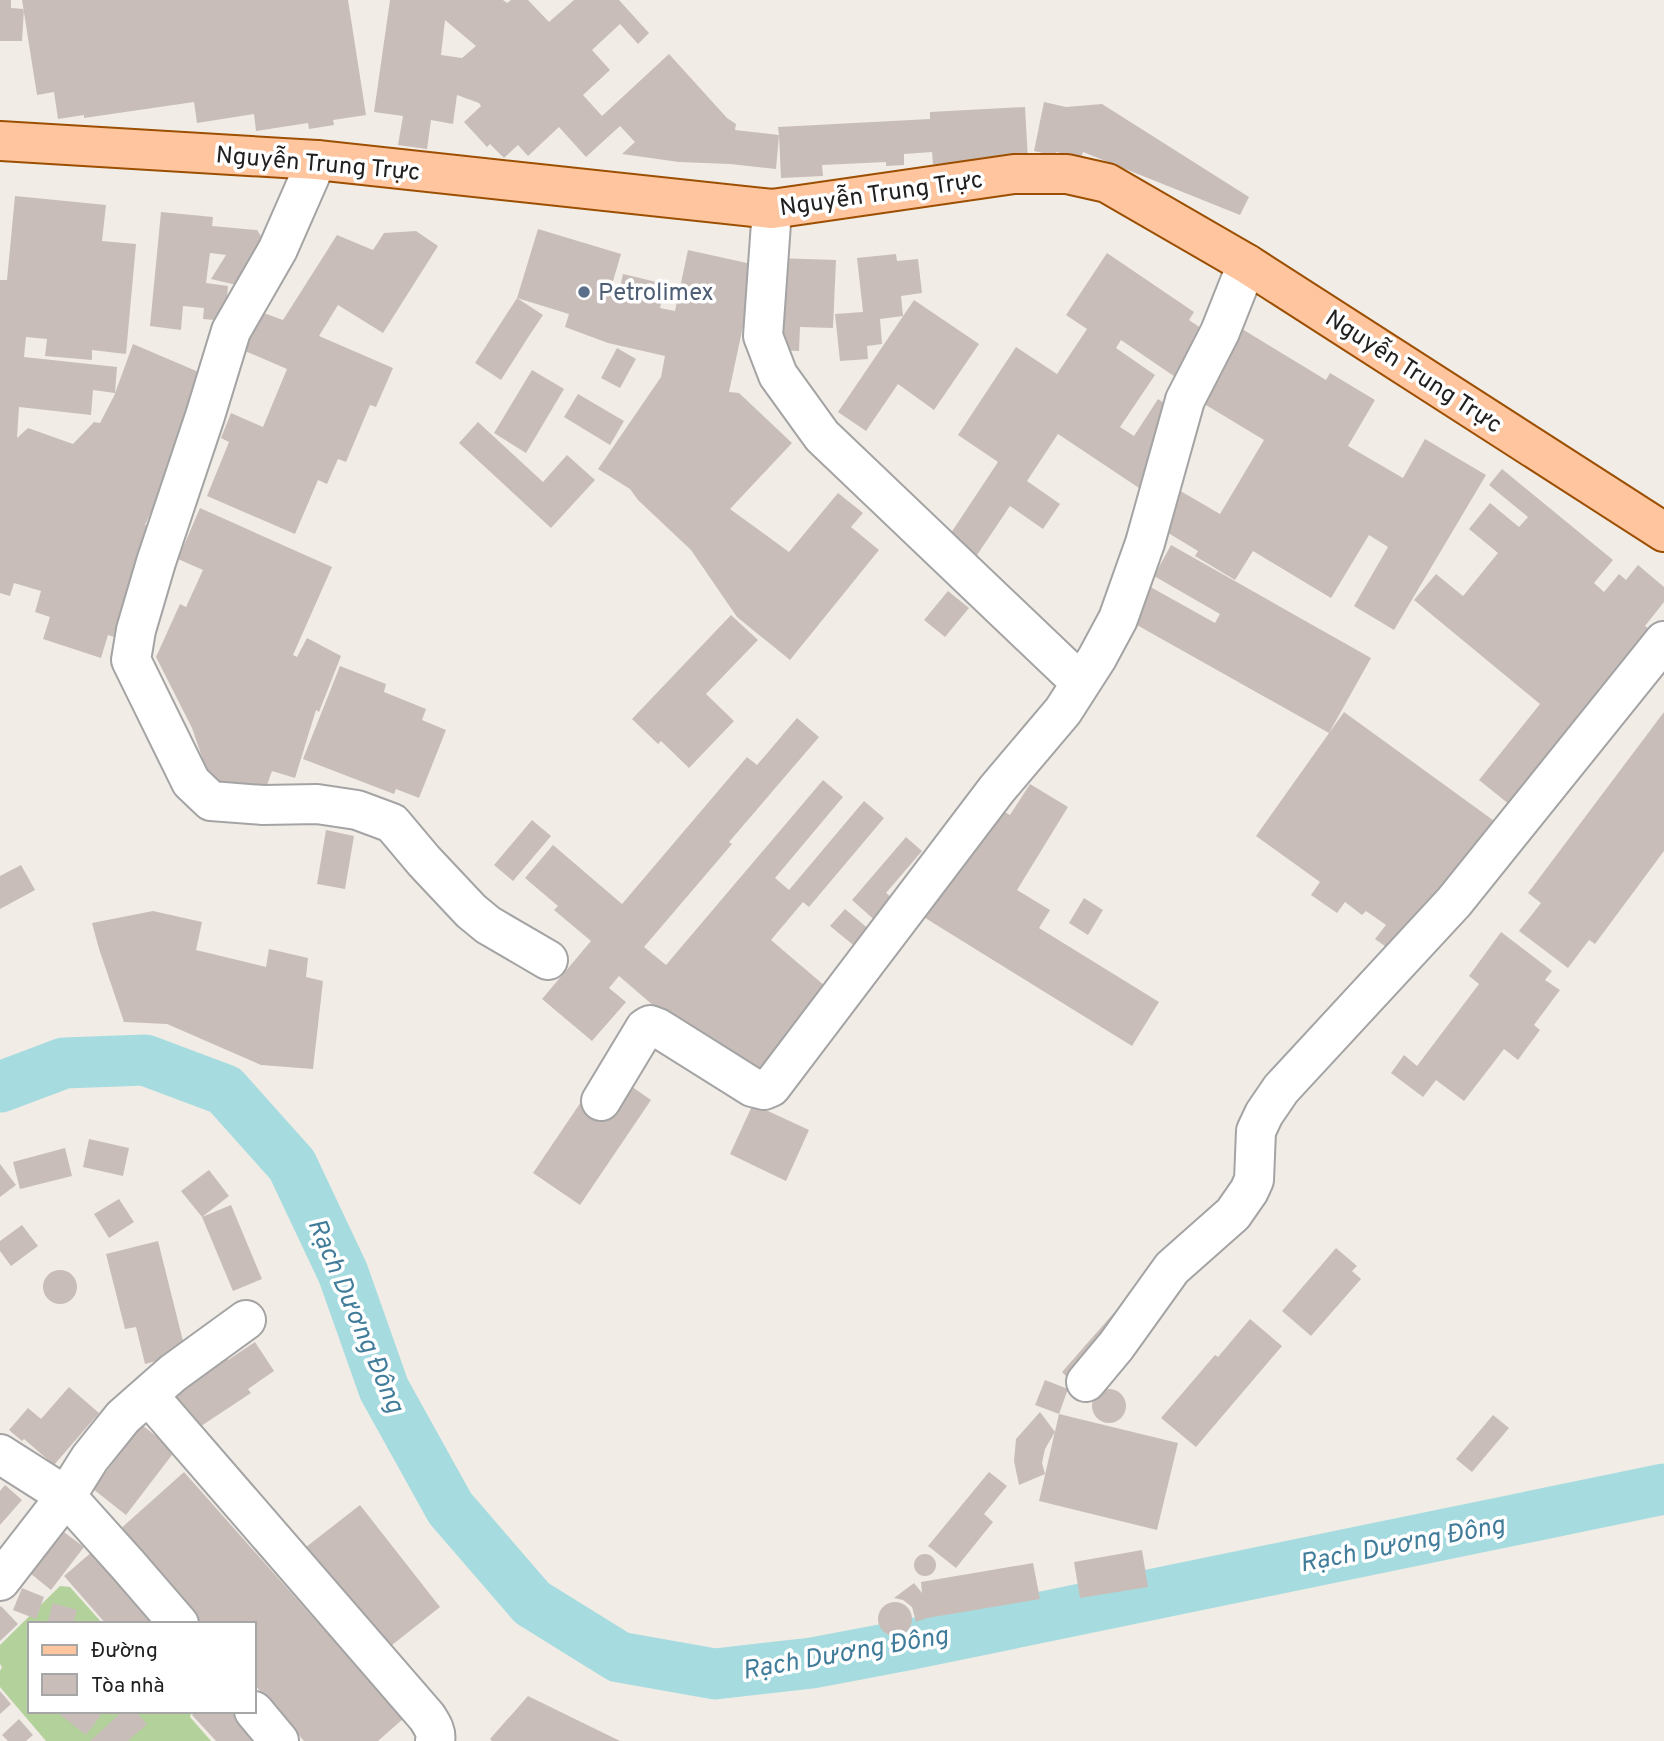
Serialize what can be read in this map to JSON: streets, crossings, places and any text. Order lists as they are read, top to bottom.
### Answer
{
  "streets": {
    "main road": ["Nguyễn Trung Trực"]
  },
  "water": ["Rạch Dương Đông"],
  "places": ["Petrolimex"],
  "legend": ["Đường", "Tòa nhà"]
}
